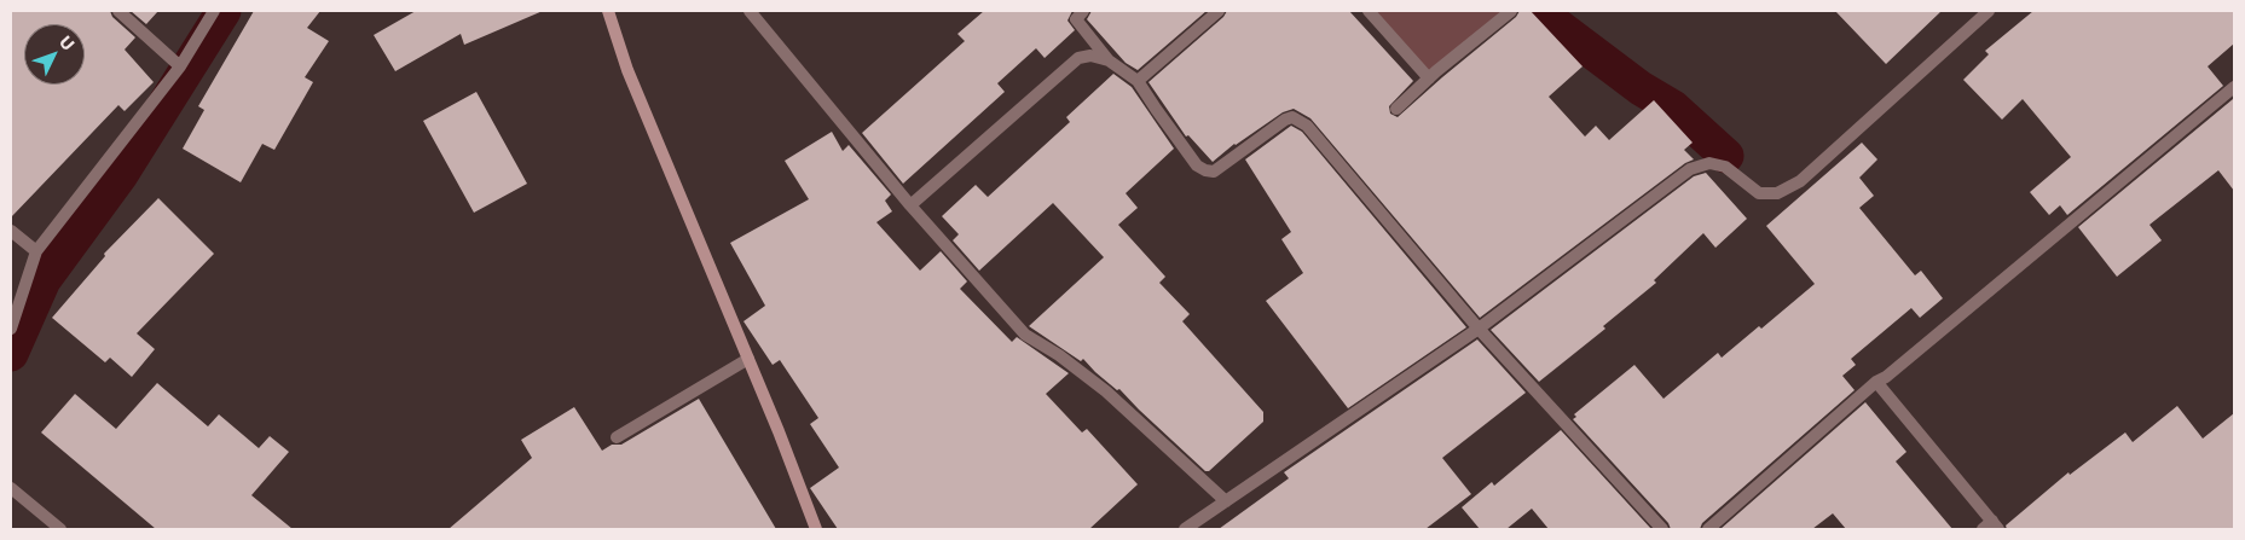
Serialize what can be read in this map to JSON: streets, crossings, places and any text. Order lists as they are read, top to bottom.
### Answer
{
  "north": "top right"
}
